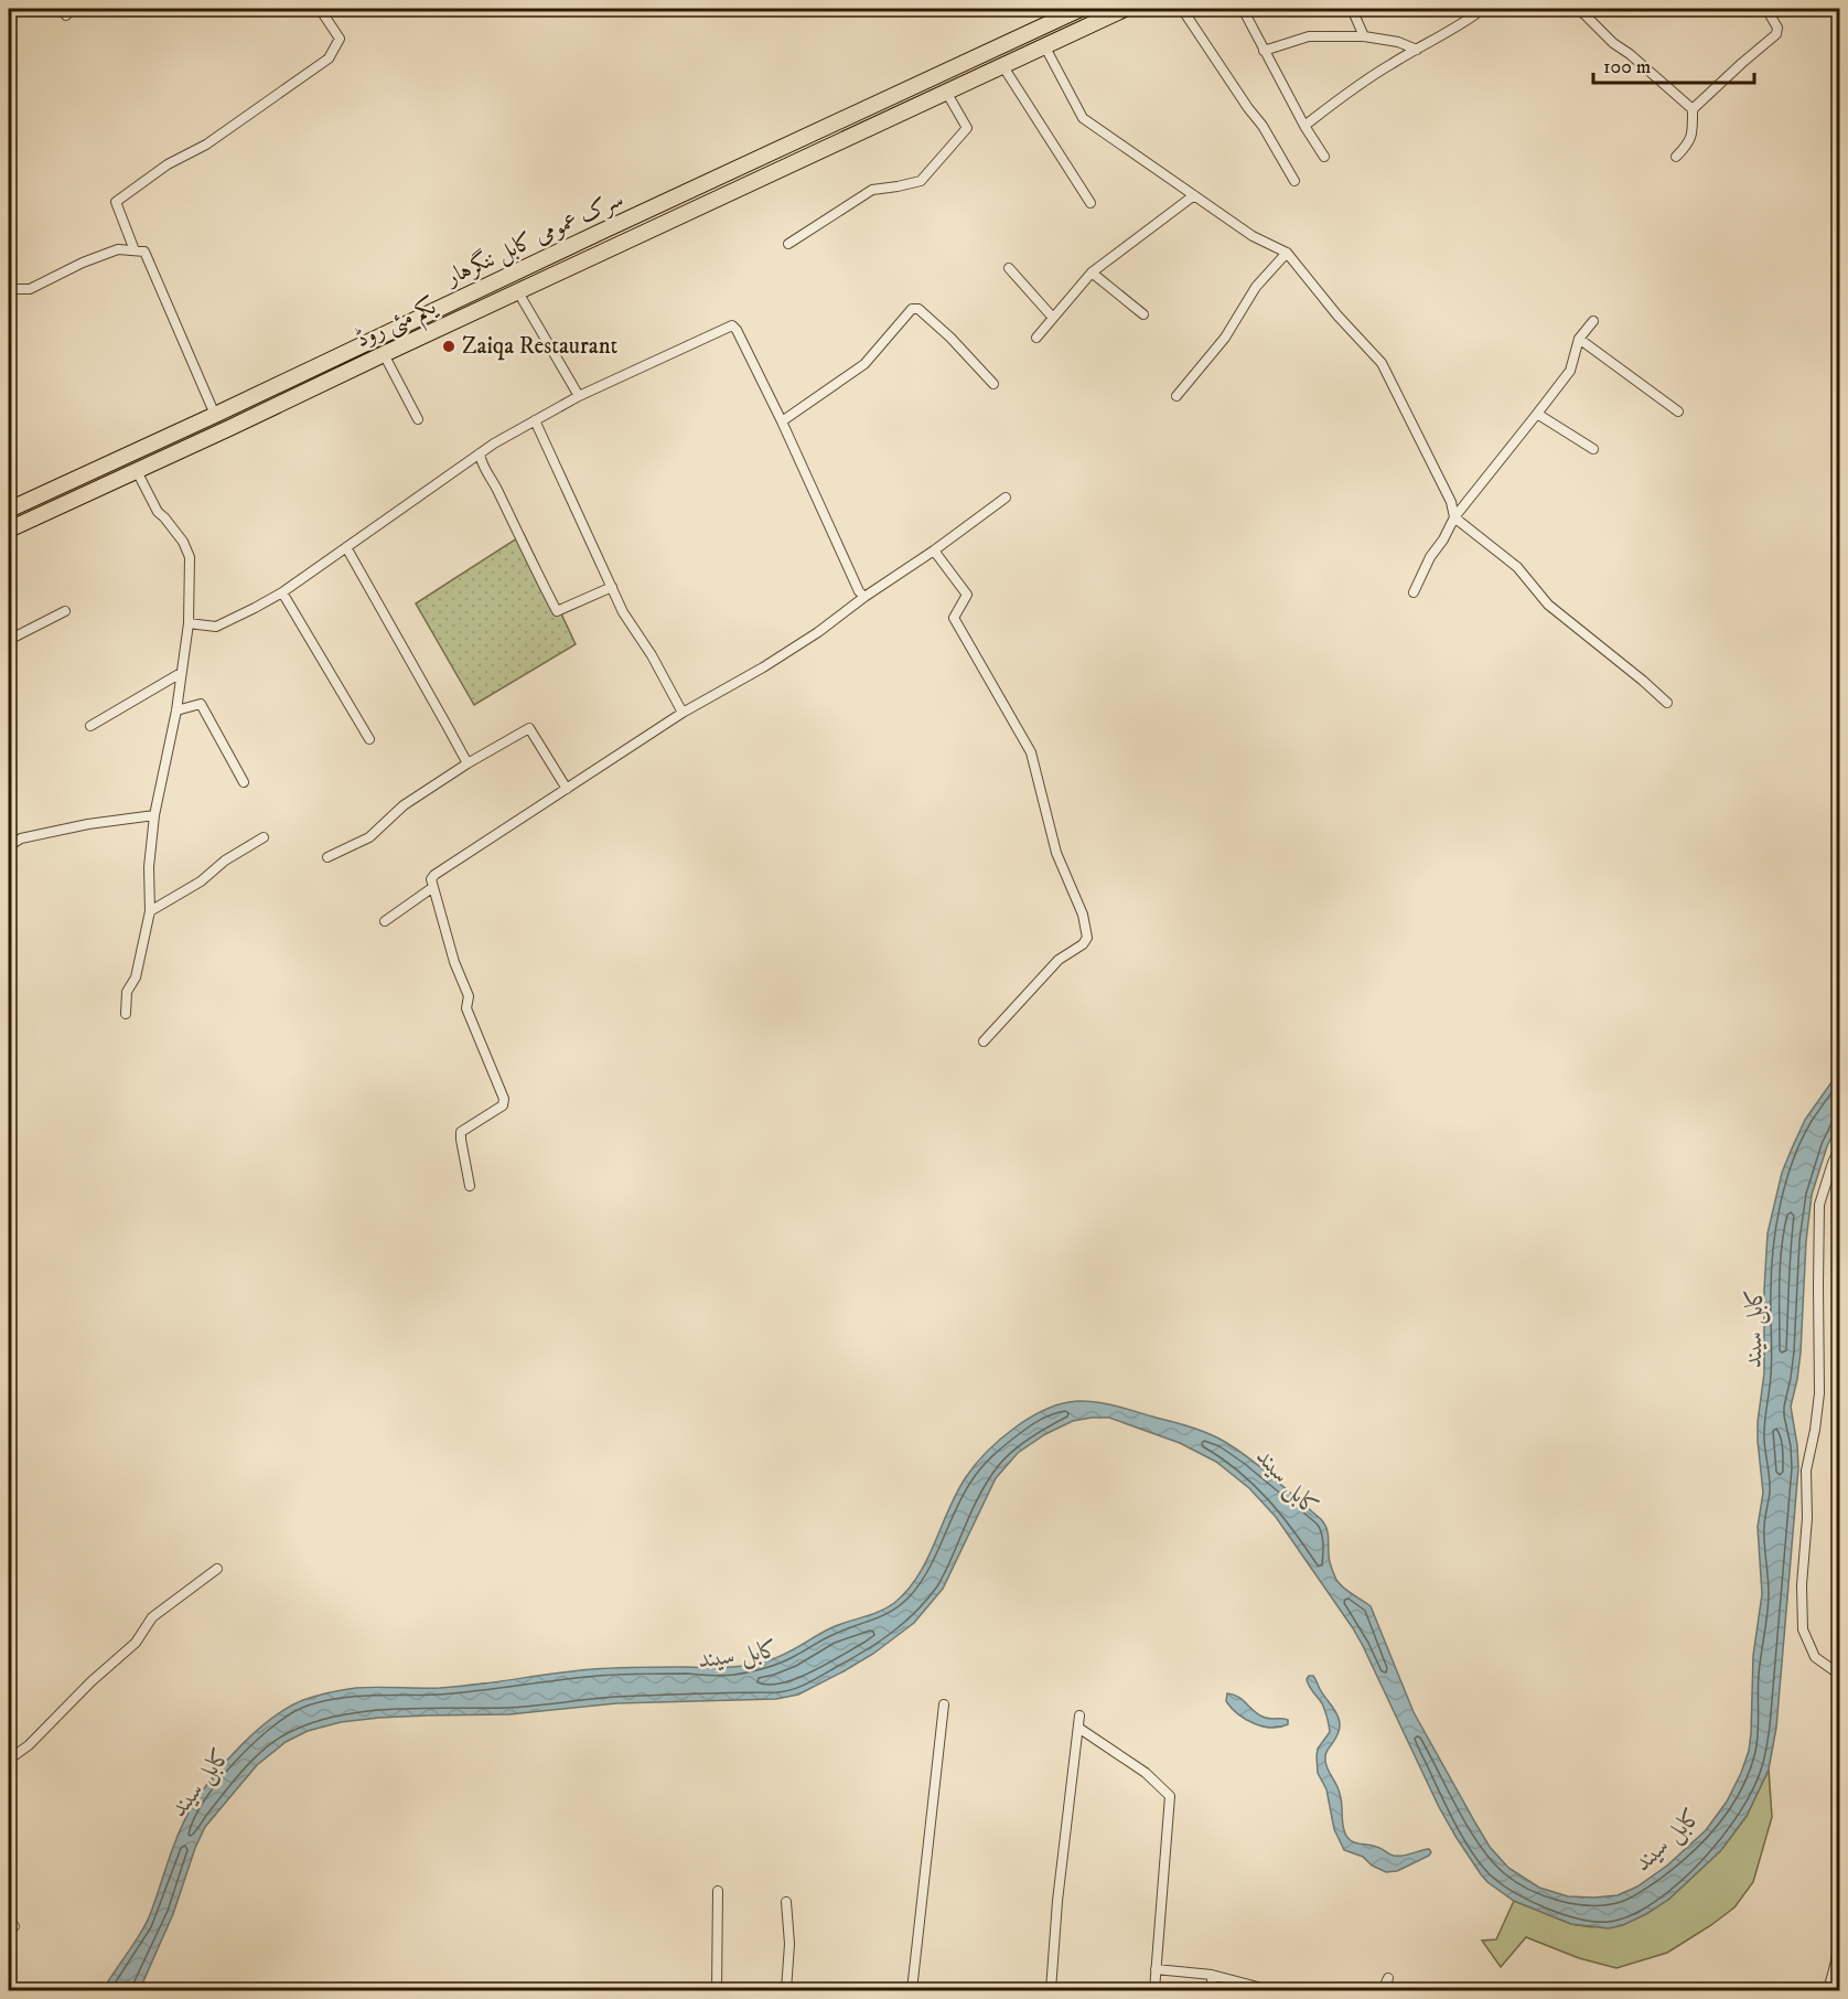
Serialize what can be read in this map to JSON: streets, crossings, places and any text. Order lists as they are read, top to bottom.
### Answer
{
  "streets": {
    "highway": ["سرک عمومی کابل ننگرهار", "یکم مئی روڈ"]
  },
  "water": ["کابل سيند"],
  "places": ["Zaiqa Restaurant"],
  "scale_bar": "100 m"
}
